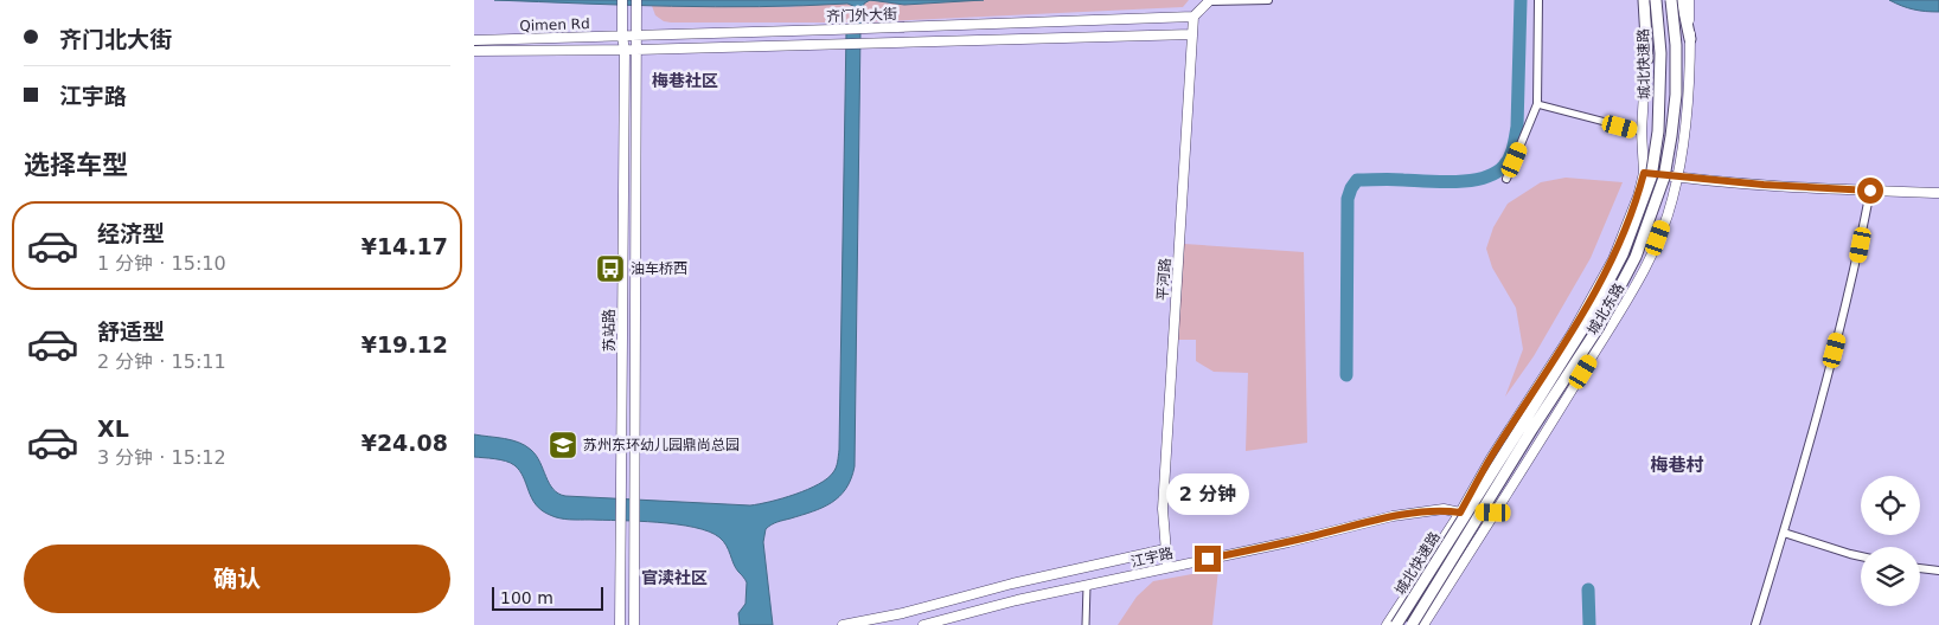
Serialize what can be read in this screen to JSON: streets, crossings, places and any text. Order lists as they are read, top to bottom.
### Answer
{
  "streets": {
    "highway": ["城北快速路"],
    "main road": [
      "齐门外大街",
      "Qimen Rd",
      "平河路",
      "城北东路",
      "苏站路",
      "江宇路"
    ]
  },
  "crossings": [
    ["齐门外大街", "Qimen Rd"],
    ["齐门外大街", "平河路"],
    ["齐门外大街", "苏站路"],
    ["Qimen Rd", "苏站路"],
    ["平河路", "江宇路"],
    ["城北东路", "江宇路"]
  ],
  "districts": ["梅巷社区", "梅巷村", "官渎社区"],
  "places": {
    "bus stop": ["油车桥西"],
    "school or university": ["苏州东环幼儿园鼎尚总园"]
  },
  "scale_bar": "100 m",
  "page": {
    "banner": ["齐门北大街", "江宇路"],
    "heading": "选择车型",
    "list": [
      {
        "name": "经济型",
        "note": "1 分钟 · 15:10",
        "value": "¥14.17"
      },
      {
        "name": "舒适型",
        "note": "2 分钟 · 15:11",
        "value": "¥19.12"
      },
      {
        "name": "XL",
        "note": "3 分钟 · 15:12",
        "value": "¥24.08"
      }
    ],
    "bubble": "2 分钟",
    "buttons": "确认",
    "scale": "100 m"
  }
}
